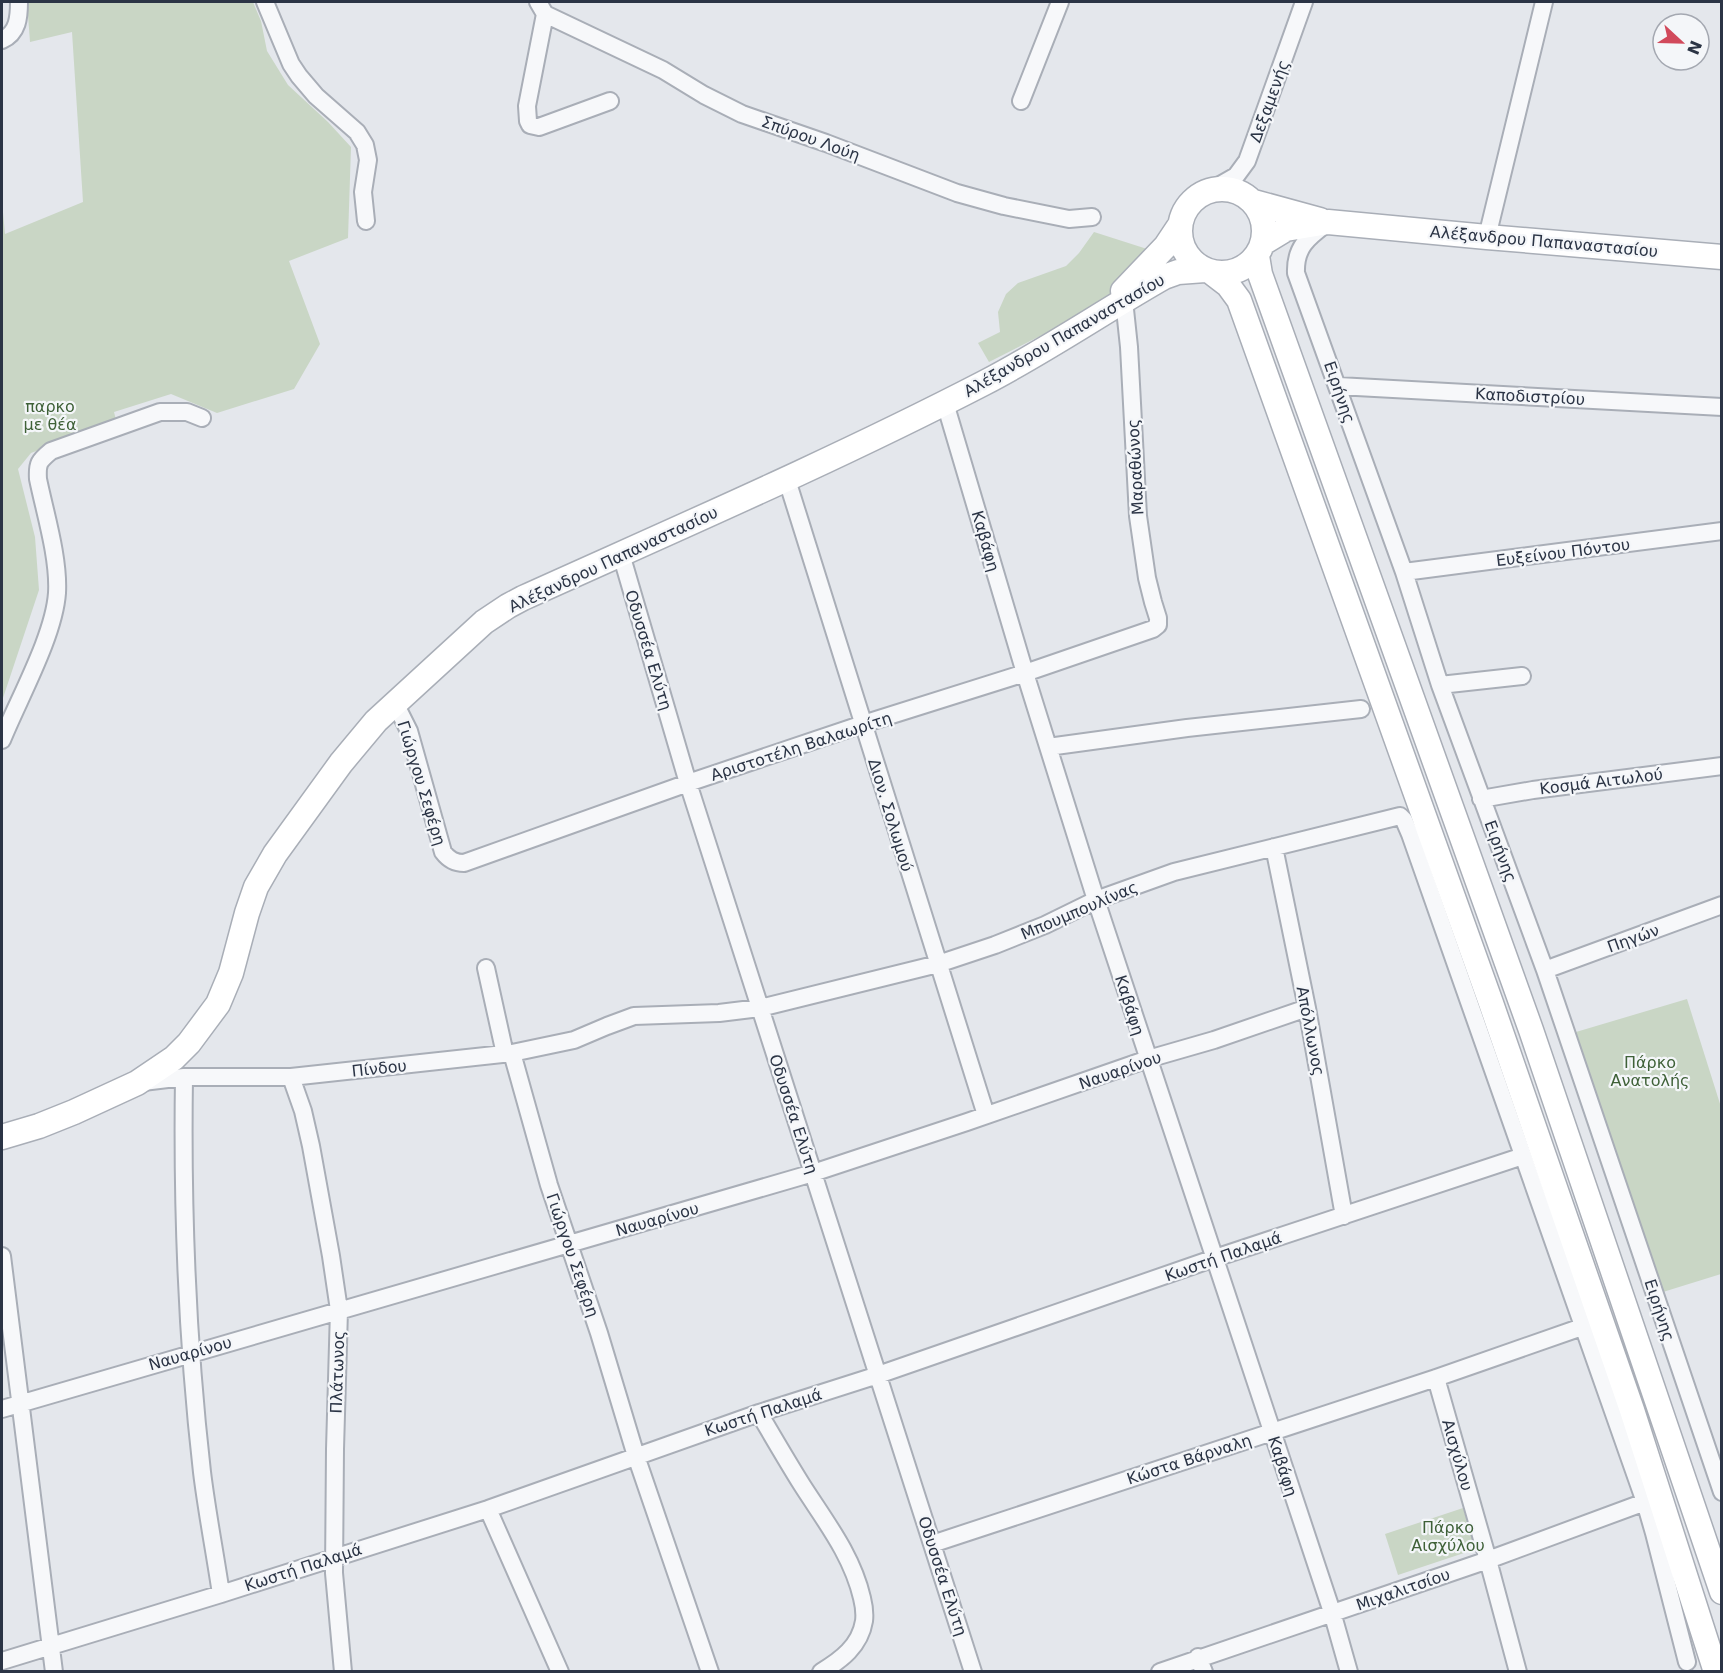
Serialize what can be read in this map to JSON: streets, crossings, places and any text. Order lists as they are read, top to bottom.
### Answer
{
  "streets": {
    "street": [
      "Δεξαμενής",
      "Σπύρου Λούη",
      "Αλέξανδρου Παπαναστασίου",
      "Ειρήνης",
      "Καποδιστρίου",
      "Μαραθώνος",
      "Καβάφη",
      "Ευξείνου Πόντου",
      "Οδυσσέα Ελύτη",
      "Αριστοτέλη Βαλαωρίτη",
      "Κοσμά Αιτωλού",
      "Γιώργου Σεφέρη",
      "Διον. Σολωμού",
      "Μπουμπουλίνας",
      "Πηγών",
      "Απόλλωνος",
      "Πίνδου",
      "Ναυαρίνου",
      "Κωστή Παλαμά",
      "Πλάτωνος",
      "Αισχύλου",
      "Κώστα Βάρναλη",
      "Μιχαλιτσίου"
    ]
  },
  "crossings": [
    ["Δεξαμενής", "Αλέξανδρου Παπαναστασίου"],
    ["Αλέξανδρου Παπαναστασίου", "Ειρήνης"],
    ["Αλέξανδρου Παπαναστασίου", "Μαραθώνος"],
    ["Αλέξανδρου Παπαναστασίου", "Καβάφη"],
    ["Αλέξανδρου Παπαναστασίου", "Οδυσσέα Ελύτη"],
    ["Αλέξανδρου Παπαναστασίου", "Γιώργου Σεφέρη"],
    ["Αλέξανδρου Παπαναστασίου", "Διον. Σολωμού"],
    ["Αλέξανδρου Παπαναστασίου", "Πίνδου"],
    ["Ειρήνης", "Καποδιστρίου"],
    ["Ειρήνης", "Ευξείνου Πόντου"],
    ["Ειρήνης", "Κοσμά Αιτωλού"],
    ["Ειρήνης", "Πηγών"],
    ["Μαραθώνος", "Αριστοτέλη Βαλαωρίτη"],
    ["Καβάφη", "Αριστοτέλη Βαλαωρίτη"],
    ["Καβάφη", "Μπουμπουλίνας"],
    ["Καβάφη", "Ναυαρίνου"],
    ["Καβάφη", "Κωστή Παλαμά"],
    ["Καβάφη", "Κώστα Βάρναλη"],
    ["Καβάφη", "Μιχαλιτσίου"],
    ["Οδυσσέα Ελύτη", "Αριστοτέλη Βαλαωρίτη"],
    ["Οδυσσέα Ελύτη", "Μπουμπουλίνας"],
    ["Οδυσσέα Ελύτη", "Πίνδου"],
    ["Οδυσσέα Ελύτη", "Ναυαρίνου"],
    ["Οδυσσέα Ελύτη", "Κωστή Παλαμά"],
    ["Οδυσσέα Ελύτη", "Κώστα Βάρναλη"],
    ["Αριστοτέλη Βαλαωρίτη", "Γιώργου Σεφέρη"],
    ["Αριστοτέλη Βαλαωρίτη", "Διον. Σολωμού"],
    ["Γιώργου Σεφέρη", "Πίνδου"],
    ["Γιώργου Σεφέρη", "Ναυαρίνου"],
    ["Γιώργου Σεφέρη", "Κωστή Παλαμά"],
    ["Διον. Σολωμού", "Μπουμπουλίνας"],
    ["Διον. Σολωμού", "Ναυαρίνου"],
    ["Μπουμπουλίνας", "Απόλλωνος"],
    ["Μπουμπουλίνας", "Πίνδου"],
    ["Μπουμπουλίνας", "Κωστή Παλαμά"],
    ["Απόλλωνος", "Ναυαρίνου"],
    ["Απόλλωνος", "Κωστή Παλαμά"],
    ["Πίνδου", "Πλάτωνος"],
    ["Ναυαρίνου", "Πλάτωνος"],
    ["Κωστή Παλαμά", "Πλάτωνος"],
    ["Αισχύλου", "Κώστα Βάρναλη"],
    ["Αισχύλου", "Μιχαλιτσίου"]
  ],
  "parks": ["παρκο με θέα", "Πάρκο Ανατολής", "Πάρκο Αισχύλου"],
  "north": "right"
}
